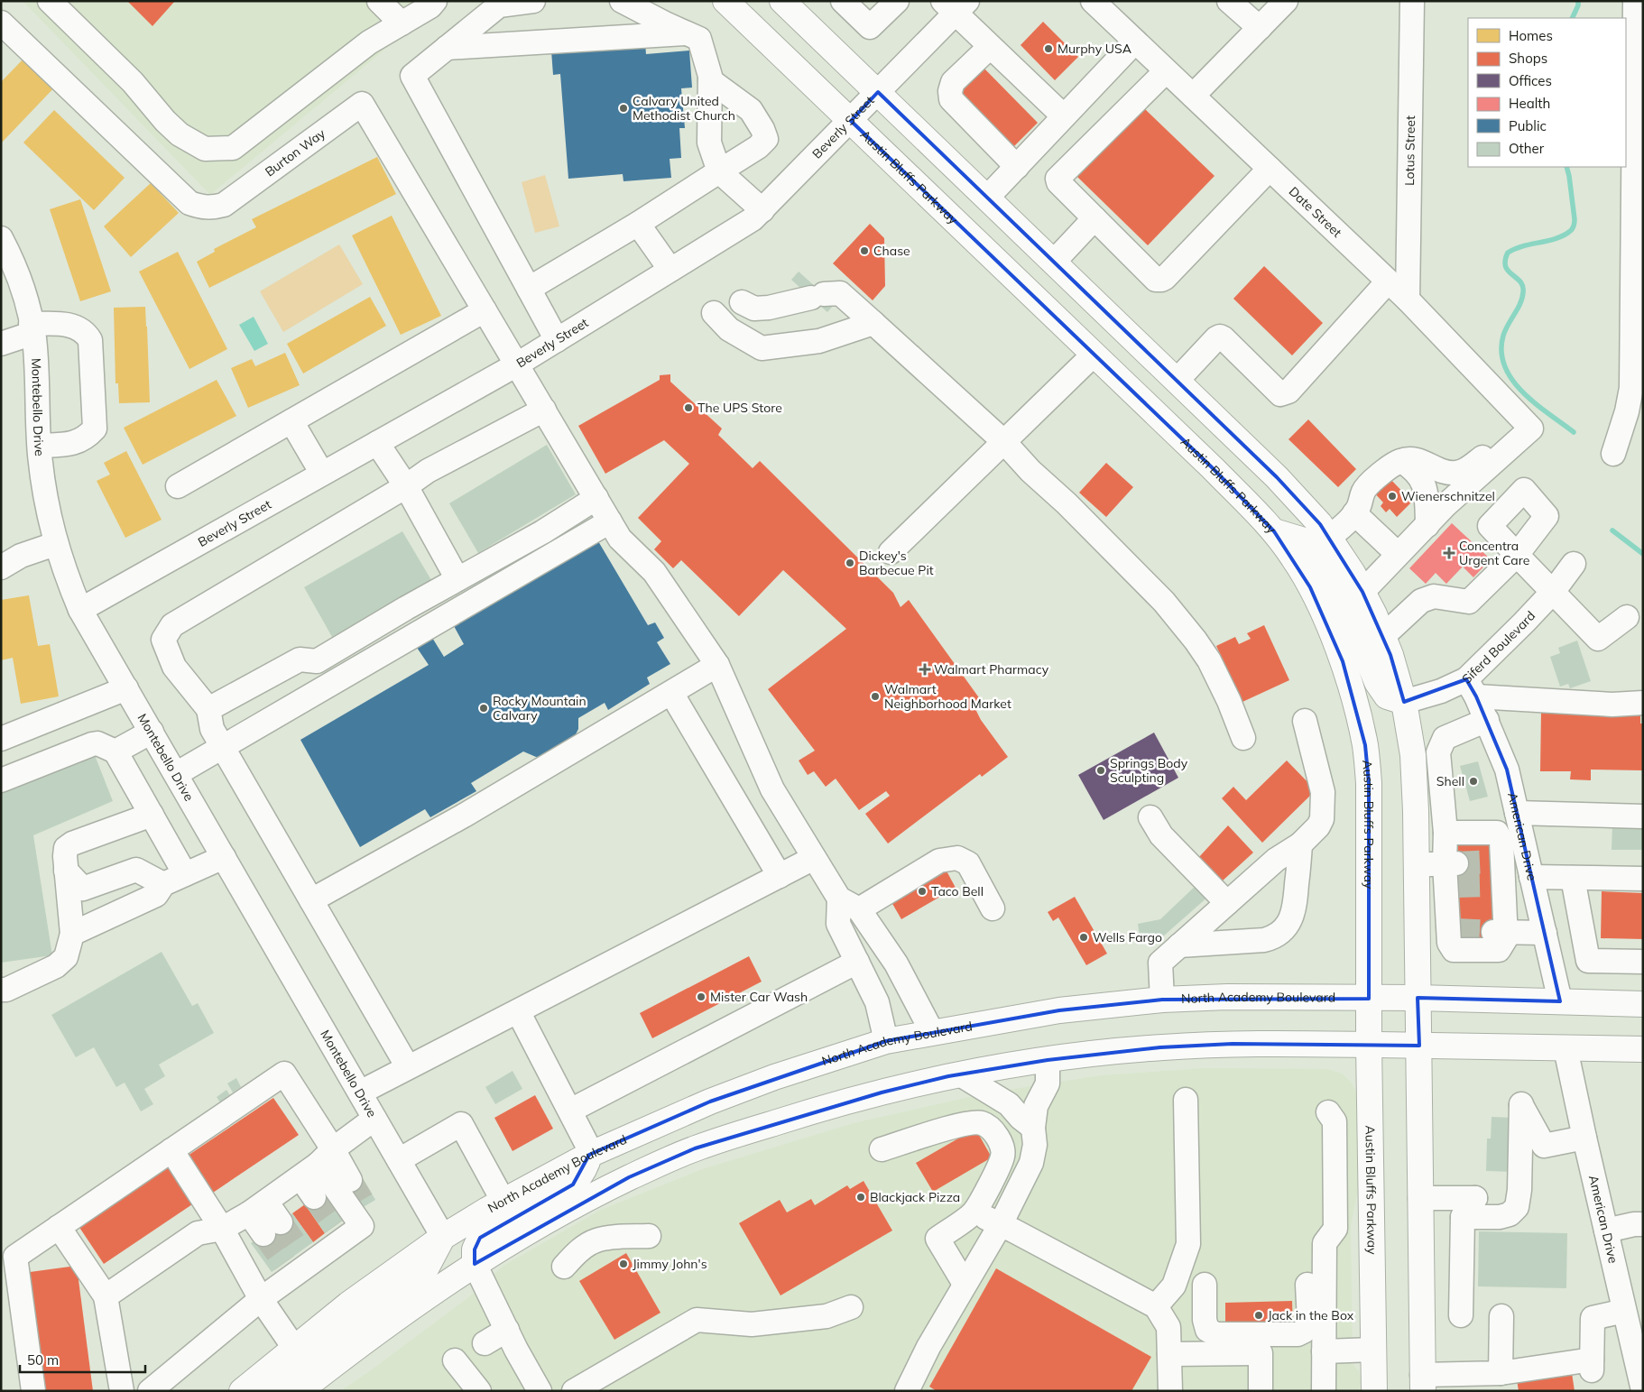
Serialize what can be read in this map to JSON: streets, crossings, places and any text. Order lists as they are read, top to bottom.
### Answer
{
  "streets": {
    "main road": ["Austin Bluffs Parkway", "North Academy Boulevard"],
    "street": [
      "Beverly Street",
      "Lotus Street",
      "Burton Way",
      "Date Street",
      "Montebello Drive",
      "Siferd Boulevard",
      "American Drive"
    ]
  },
  "crossings": [
    ["Beverly Street", "Burton Way"],
    ["Beverly Street", "Austin Bluffs Parkway"],
    ["Beverly Street", "Montebello Drive"],
    ["Lotus Street", "Date Street"],
    ["Burton Way", "North Academy Boulevard"],
    ["Austin Bluffs Parkway", "North Academy Boulevard"],
    ["Montebello Drive", "North Academy Boulevard"],
    ["Siferd Boulevard", "American Drive"],
    ["American Drive", "North Academy Boulevard"]
  ],
  "places": {
    "other": [
      "Murphy USA",
      "Calvary United Methodist Church",
      "Chase",
      "The UPS Store",
      "Wienerschnitzel",
      "Dickey's Barbecue Pit",
      "Walmart Neighborhood Market",
      "Rocky Mountain Calvary",
      "Springs Body Sculpting",
      "Shell",
      "Taco Bell",
      "Wells Fargo",
      "Mister Car Wash",
      "Blackjack Pizza",
      "Jimmy John's",
      "Jack in the Box"
    ],
    "health": ["Concentra Urgent Care", "Walmart Pharmacy"]
  },
  "legend": [
    "Homes",
    "Shops",
    "Offices",
    "Health",
    "Public",
    "Other"
  ],
  "scale_bar": "50 m"
}
